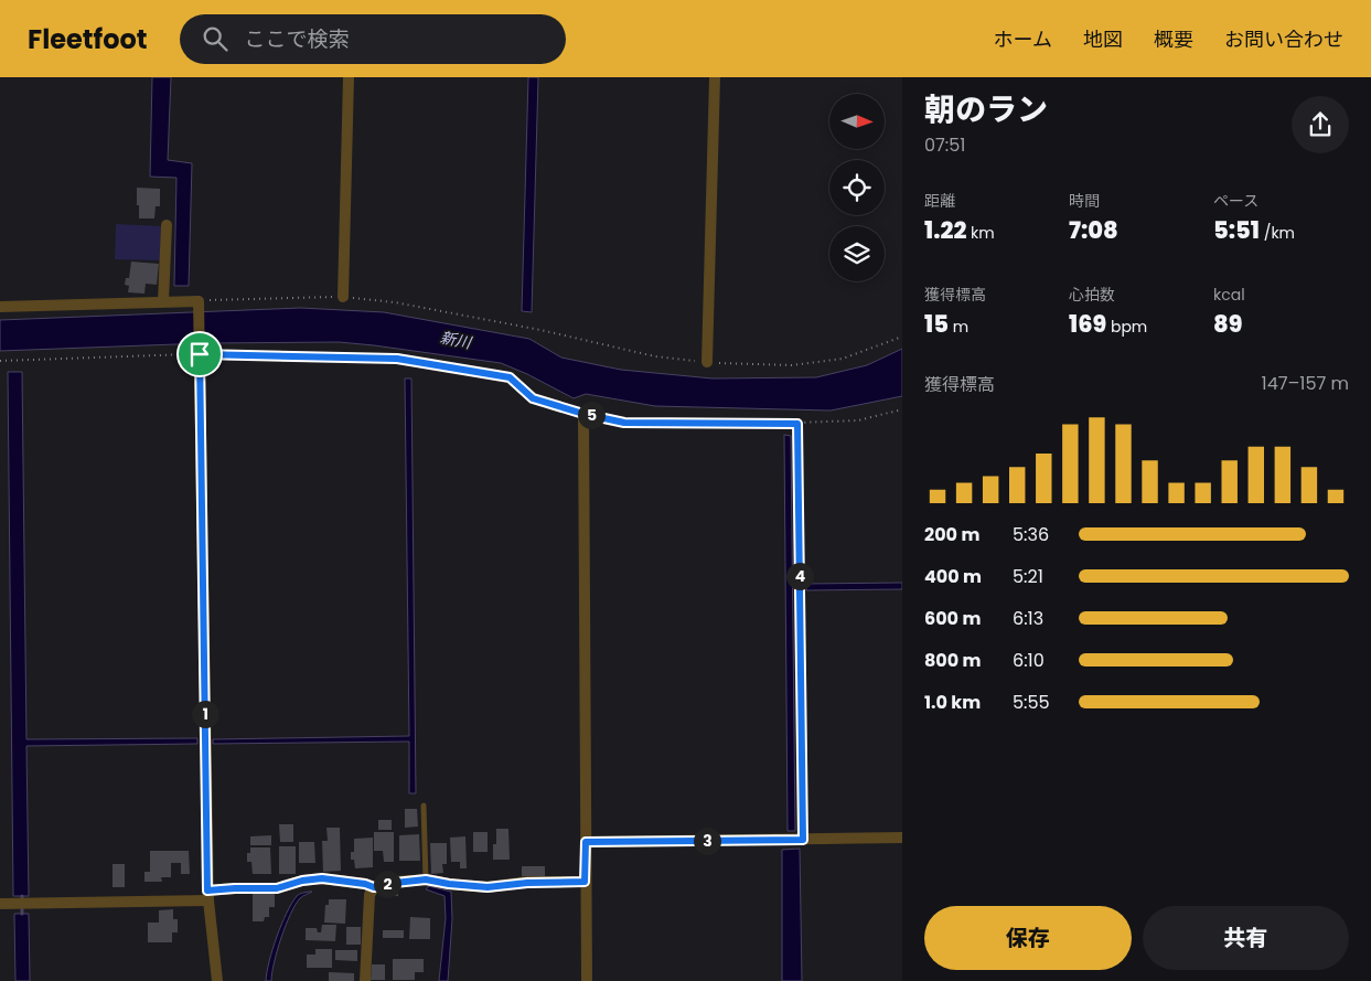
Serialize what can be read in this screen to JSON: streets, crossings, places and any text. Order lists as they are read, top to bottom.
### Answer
{
  "water": ["新川"],
  "north": "right",
  "page": {
    "header": "Fleetfoot",
    "search": "ここで検索",
    "nav": [
      "ホーム",
      "地図",
      "概要",
      "お問い合わせ"
    ],
    "heading": ["朝のラン", "07:51"],
    "stats": [
      ["距離", "1.22 km"],
      ["時間", "7:08"],
      ["ペース", "5:51 /km"],
      ["獲得標高", "15 m"],
      ["心拍数", "169 bpm"],
      ["kcal", "89"]
    ],
    "chart": ["獲得標高", "147–157 m"],
    "pins": [
      "5",
      "4",
      "1",
      "3",
      "2"
    ],
    "list": [
      {
        "name": "200 m",
        "note": "5:36"
      },
      {
        "name": "400 m",
        "note": "5:21"
      },
      {
        "name": "600 m",
        "note": "6:13"
      },
      {
        "name": "800 m",
        "note": "6:10"
      },
      {
        "name": "1.0 km",
        "note": "5:55"
      }
    ],
    "buttons": ["保存", "共有"]
  }
}
